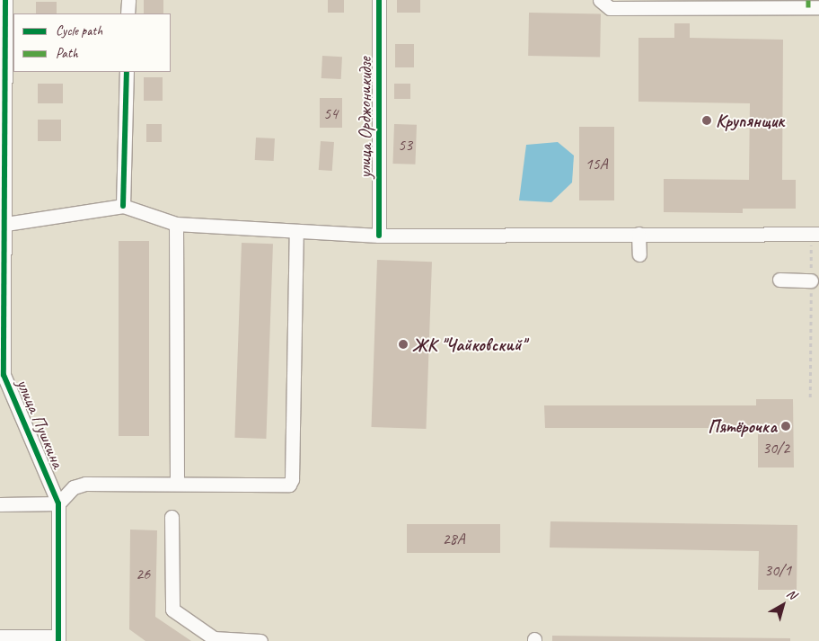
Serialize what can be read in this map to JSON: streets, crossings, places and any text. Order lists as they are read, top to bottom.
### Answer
{
  "streets": {
    "street": ["улица Орджоникидзе", "улица Пушкина"]
  },
  "places": ["Крупянщик", "ЖК \"Чайковский\"", "Пятёрочка"],
  "house_numbers": [
    "54",
    "53",
    "15А",
    "30/2",
    "28А",
    "30/1",
    "26"
  ],
  "legend": ["Cycle path", "Path"],
  "north": "top right"
}
